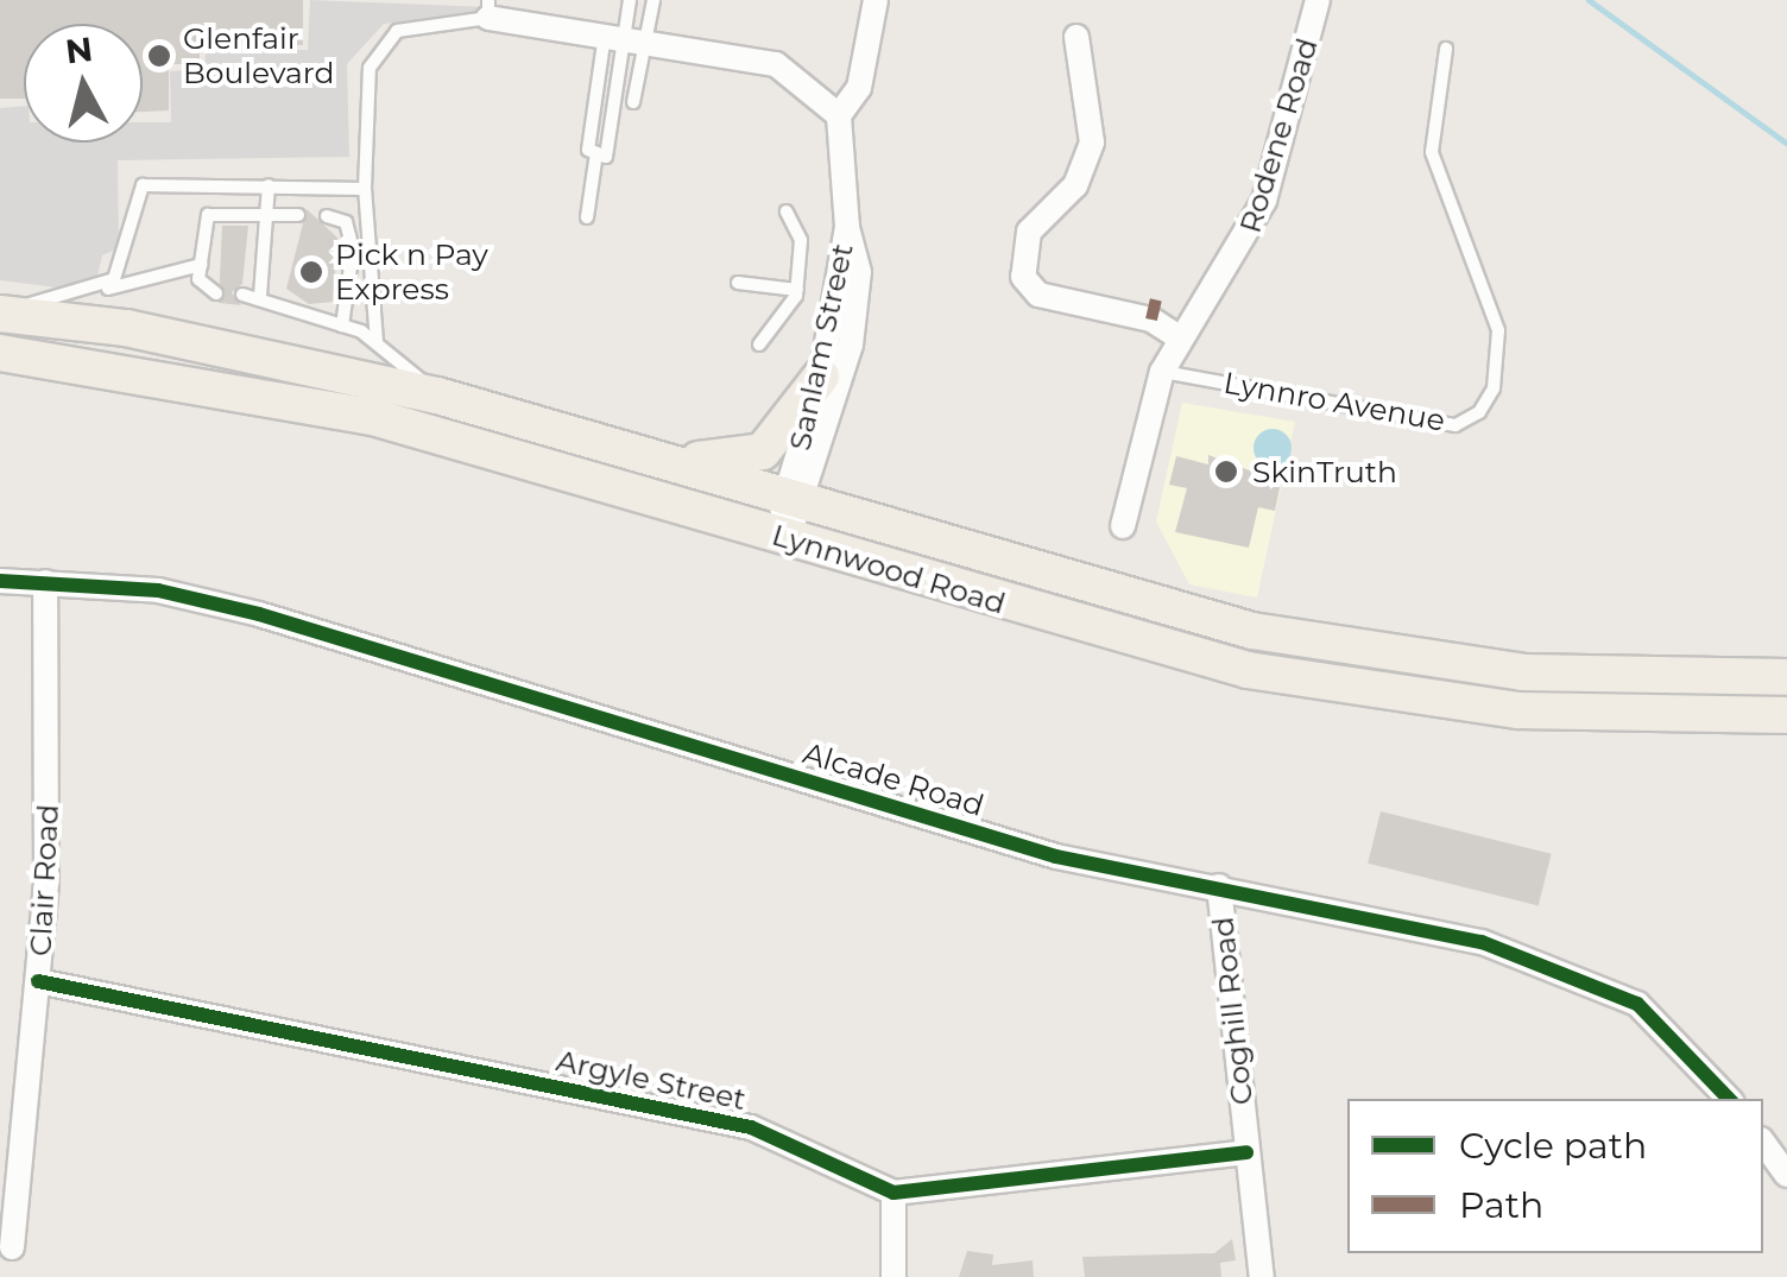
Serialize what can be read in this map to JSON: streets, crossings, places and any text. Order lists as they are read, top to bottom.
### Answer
{
  "streets": {
    "main road": ["Lynnwood Road"],
    "street": [
      "Rodene Road",
      "Sanlam Street",
      "Alcade Road",
      "Clair Road",
      "Coghill Road",
      "Argyle Street"
    ],
    "lane": ["Lynnro Avenue"]
  },
  "crossings": [
    ["Rodene Road", "Lynnro Avenue"],
    ["Sanlam Street", "Lynnwood Road"],
    ["Alcade Road", "Clair Road"],
    ["Alcade Road", "Coghill Road"],
    ["Clair Road", "Argyle Street"]
  ],
  "places": ["Glenfair Boulevard", "Pick n Pay Express", "SkinTruth"],
  "legend": ["Cycle path", "Path"],
  "north": "top"
}
